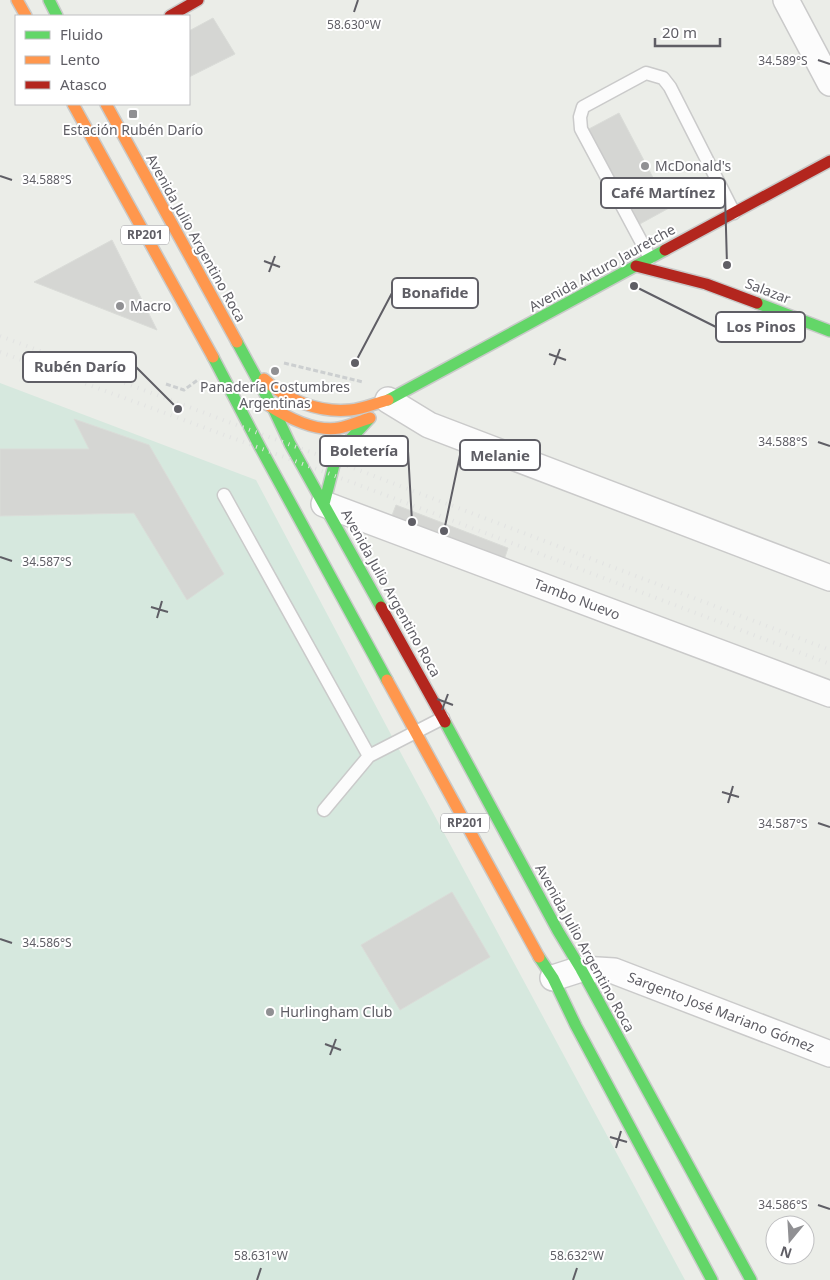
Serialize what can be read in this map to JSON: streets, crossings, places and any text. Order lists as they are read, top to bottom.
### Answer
{
  "streets": {
    "main road": [
      "RP201",
      "Avenida Julio Argentino Roca",
      "Avenida Arturo Jauretche",
      "Salazar"
    ],
    "street": ["Tambo Nuevo", "Sargento José Mariano Gómez"]
  },
  "crossings": [
    ["RP201", "Sargento José Mariano Gómez"],
    ["Avenida Julio Argentino Roca", "Tambo Nuevo"],
    ["Avenida Julio Argentino Roca", "Sargento José Mariano Gómez"],
    ["Avenida Arturo Jauretche", "Salazar"]
  ],
  "places": {
    "transit": ["Estación Rubén Darío"],
    "other": [
      "McDonald's",
      "Café Martínez",
      "Los Pinos",
      "Macro",
      "Bonafide",
      "Panadería Costumbres Argentinas",
      "Rubén Darío",
      "Boletería",
      "Melanie",
      "Hurlingham Club"
    ]
  },
  "legend": ["Fluido", "Lento", "Atasco"],
  "scale_bar": "20 m",
  "north": "bottom",
  "coordinates": [
    "58.630°W",
    "34.589°S",
    "34.588°S",
    "34.587°S",
    "34.586°S",
    "58.631°W",
    "58.632°W"
  ]
}
